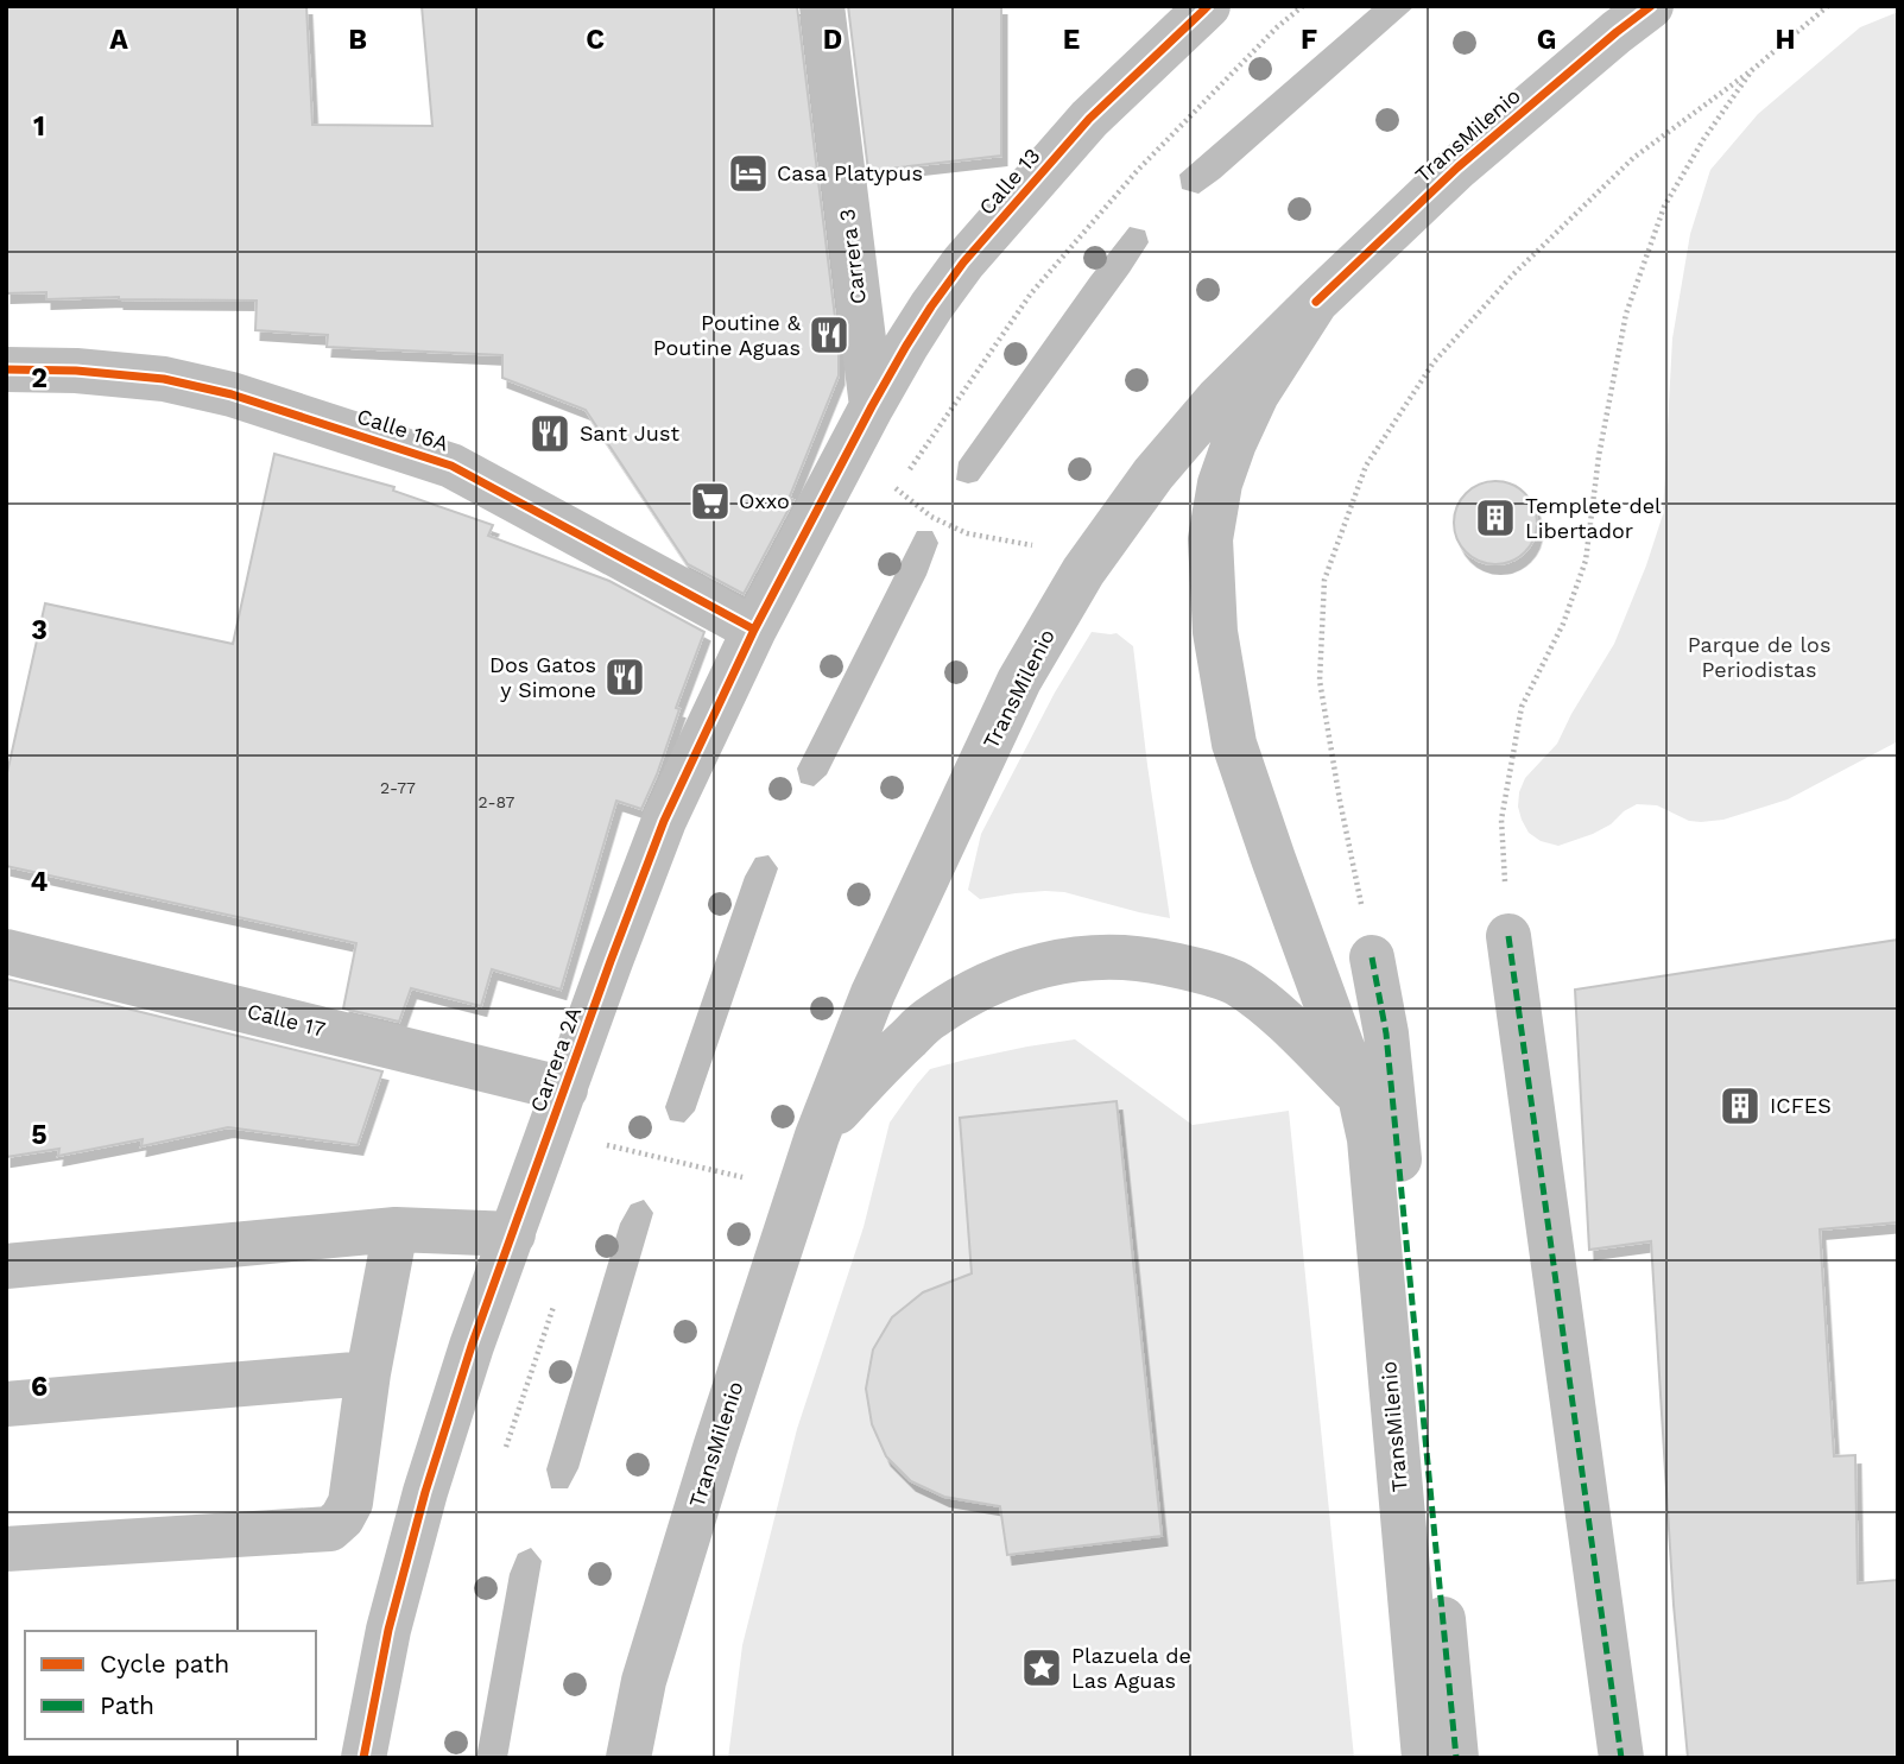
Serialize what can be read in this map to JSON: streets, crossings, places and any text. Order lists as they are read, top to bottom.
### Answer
{
  "streets": {
    "street": [
      "TransMilenio",
      "Calle 13",
      "Carrera 3",
      "Calle 16A",
      "Calle 17",
      "Carrera 2A"
    ]
  },
  "crossings": [
    ["Calle 13", "Carrera 3"],
    ["Calle 13", "Carrera 2A"],
    ["Carrera 3", "Carrera 2A"],
    ["Calle 16A", "Carrera 2A"],
    ["Calle 17", "Carrera 2A"]
  ],
  "parks": ["Parque de los Periodistas"],
  "places": {
    "hotel": ["Casa Platypus"],
    "restaurant": ["Poutine & Poutine Aguas", "Sant Just", "Dos Gatos y Simone"],
    "supermarket": ["Oxxo"],
    "building": ["Templete del Libertador", "ICFES"],
    "place": ["Plazuela de Las Aguas"]
  },
  "house_numbers": ["2-77", "2-87"],
  "legend": ["Cycle path", "Path"],
  "grid": {
    "columns": [
      "A",
      "B",
      "C",
      "D",
      "E",
      "F",
      "G",
      "H"
    ],
    "rows": [
      "1",
      "2",
      "3",
      "4",
      "5",
      "6"
    ]
  }
}
